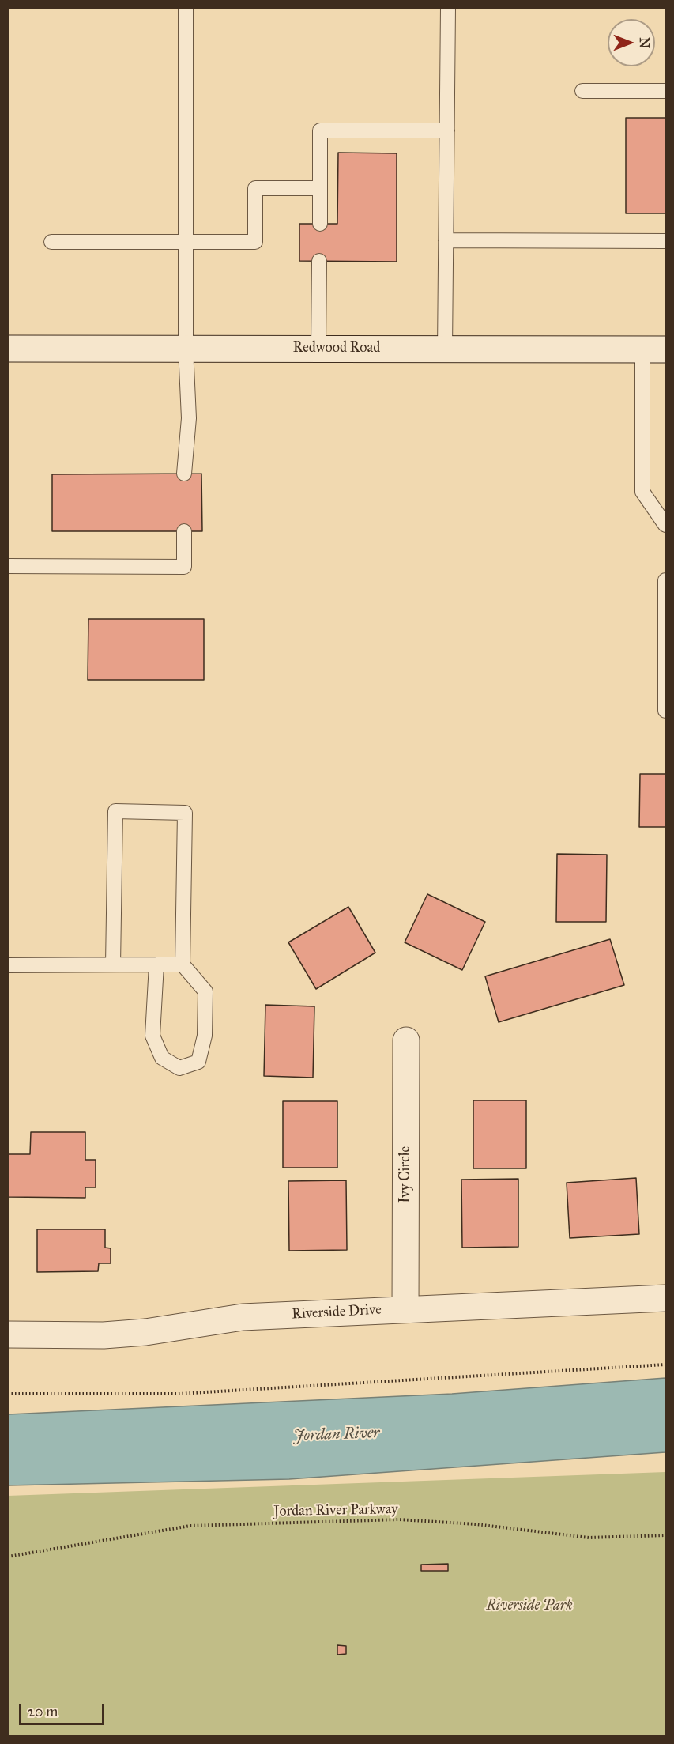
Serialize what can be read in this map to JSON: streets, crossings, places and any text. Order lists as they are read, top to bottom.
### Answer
{
  "streets": {
    "street": ["Redwood Road", "Ivy Circle", "Riverside Drive"],
    "path": ["Jordan River Parkway"]
  },
  "crossings": [
    ["Ivy Circle", "Riverside Drive"]
  ],
  "water": ["Jordan River"],
  "parks": ["Riverside Park"],
  "scale_bar": "20 m",
  "north": "right"
}
